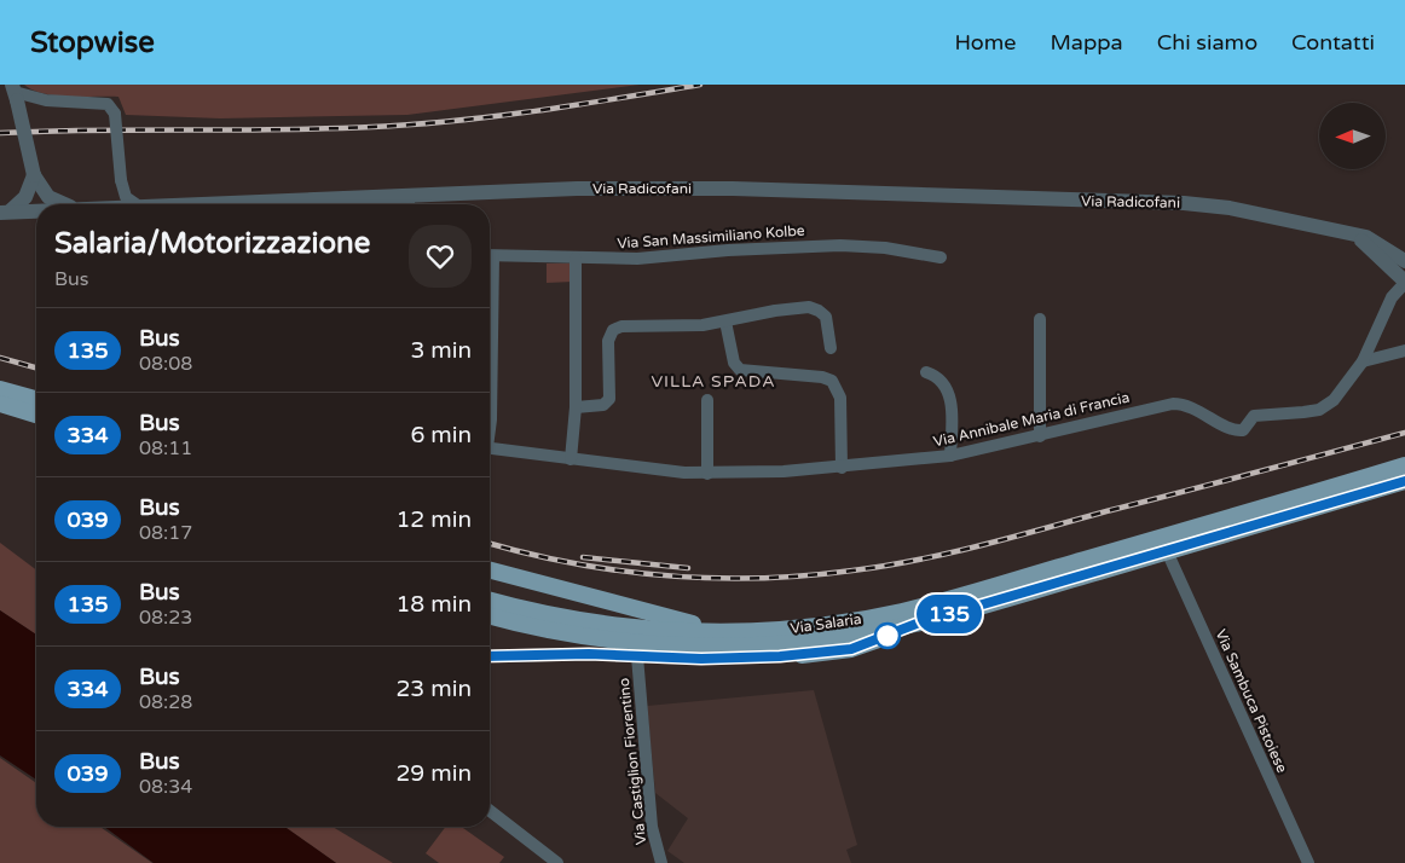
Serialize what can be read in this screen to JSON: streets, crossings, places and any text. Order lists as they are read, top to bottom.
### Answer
{
  "streets": {
    "main road": ["Via Salaria"],
    "street": [
      "Via Radicofani",
      "Via San Massimiliano Kolbe",
      "Via Annibale Maria di Francia",
      "Via Sambuca Pistoiese",
      "Via Castiglion Fiorentino"
    ]
  },
  "crossings": [
    ["Via Salaria", "Via Sambuca Pistoiese"],
    ["Via Salaria", "Via Castiglion Fiorentino"]
  ],
  "districts": ["VILLA SPADA"],
  "lines": ["bus line 135"],
  "north": "left",
  "page": {
    "header": "Stopwise",
    "nav": [
      "Home",
      "Mappa",
      "Chi siamo",
      "Contatti"
    ],
    "on_map": "135",
    "heading": ["Salaria/Motorizzazione", "Bus"],
    "list": [
      {
        "mark": "135",
        "name": "Bus",
        "note": "08:08",
        "value": "3 min"
      },
      {
        "mark": "334",
        "name": "Bus",
        "note": "08:11",
        "value": "6 min"
      },
      {
        "mark": "039",
        "name": "Bus",
        "note": "08:17",
        "value": "12 min"
      },
      {
        "mark": "135",
        "name": "Bus",
        "note": "08:23",
        "value": "18 min"
      },
      {
        "mark": "334",
        "name": "Bus",
        "note": "08:28",
        "value": "23 min"
      },
      {
        "mark": "039",
        "name": "Bus",
        "note": "08:34",
        "value": "29 min"
      }
    ]
  }
}
